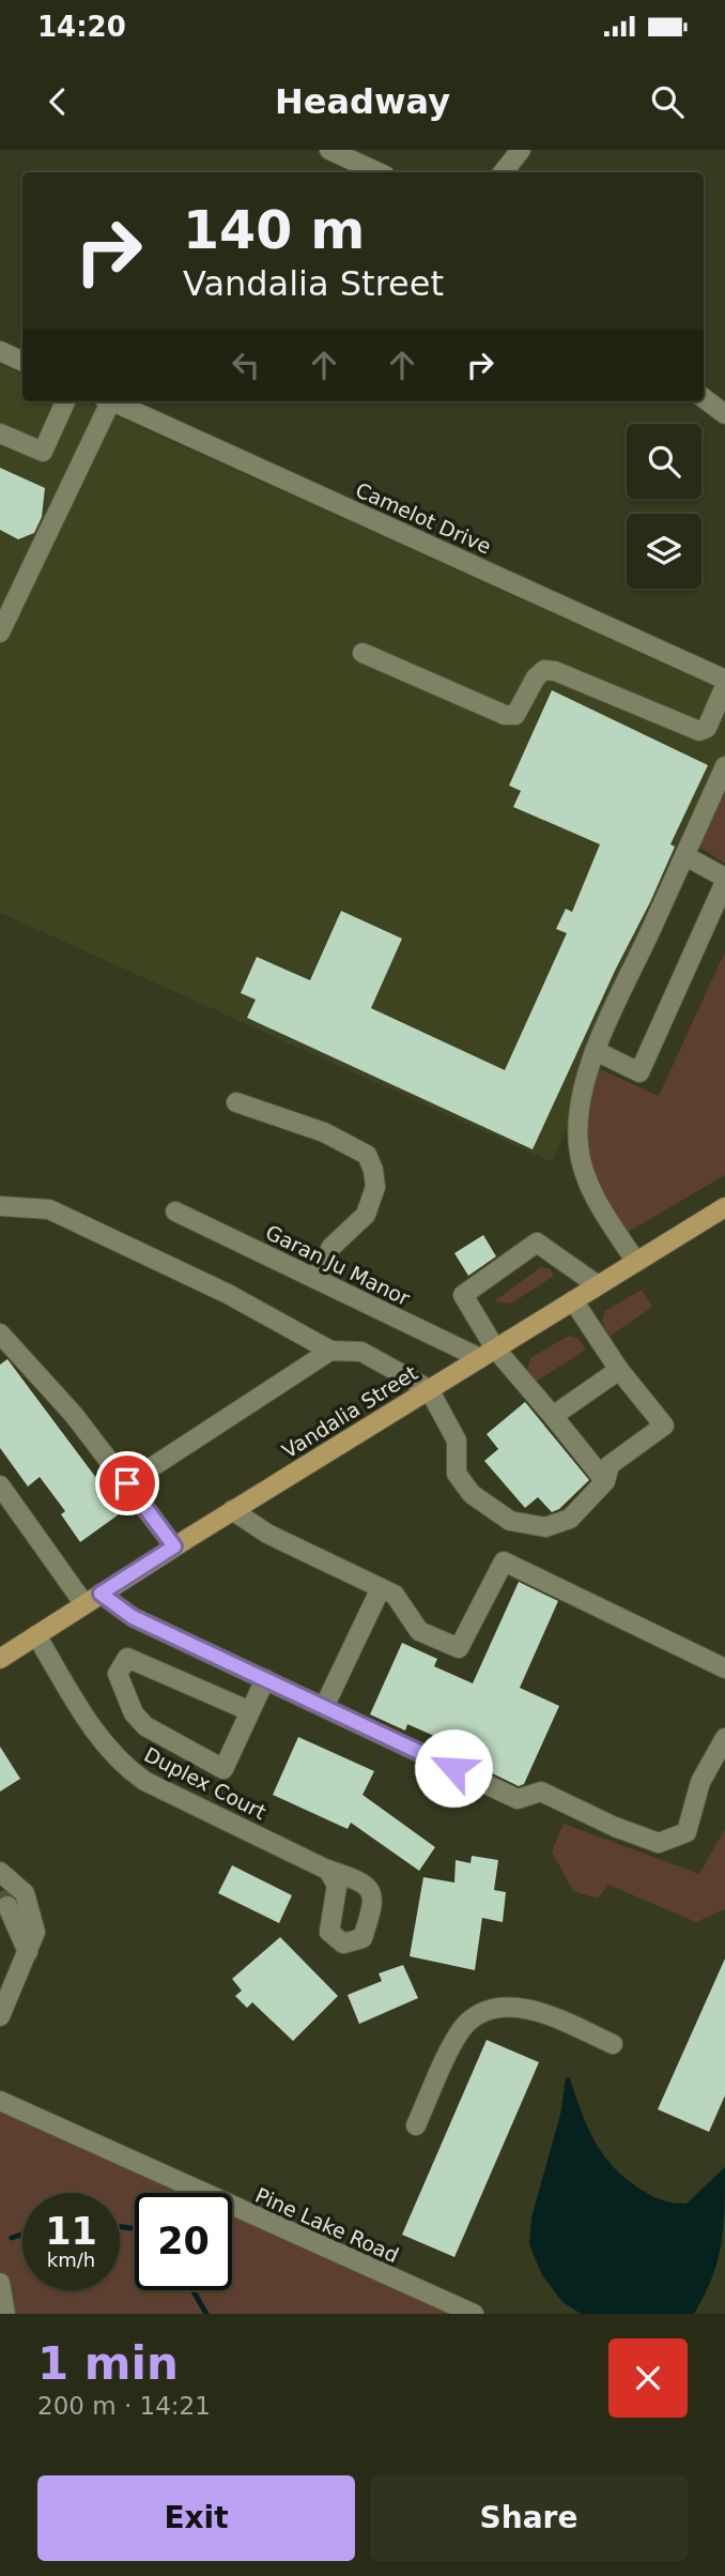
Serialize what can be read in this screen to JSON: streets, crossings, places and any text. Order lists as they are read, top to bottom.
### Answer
{
  "streets": {
    "main road": ["Vandalia Street"],
    "street": [
      "Camelot Drive",
      "Garan Ju Manor",
      "Duplex Court",
      "Pine Lake Road"
    ]
  },
  "crossings": [
    ["Garan Ju Manor", "Vandalia Street"],
    ["Vandalia Street", "Duplex Court"]
  ],
  "page": {
    "status": "14:20",
    "header": "Headway",
    "turn": ["140 m", "Vandalia Street"],
    "speed": "11 km/h",
    "limit": "20",
    "heading": ["1 min", "200 m · 14:21"],
    "buttons": ["Exit", "Share"]
  }
}
